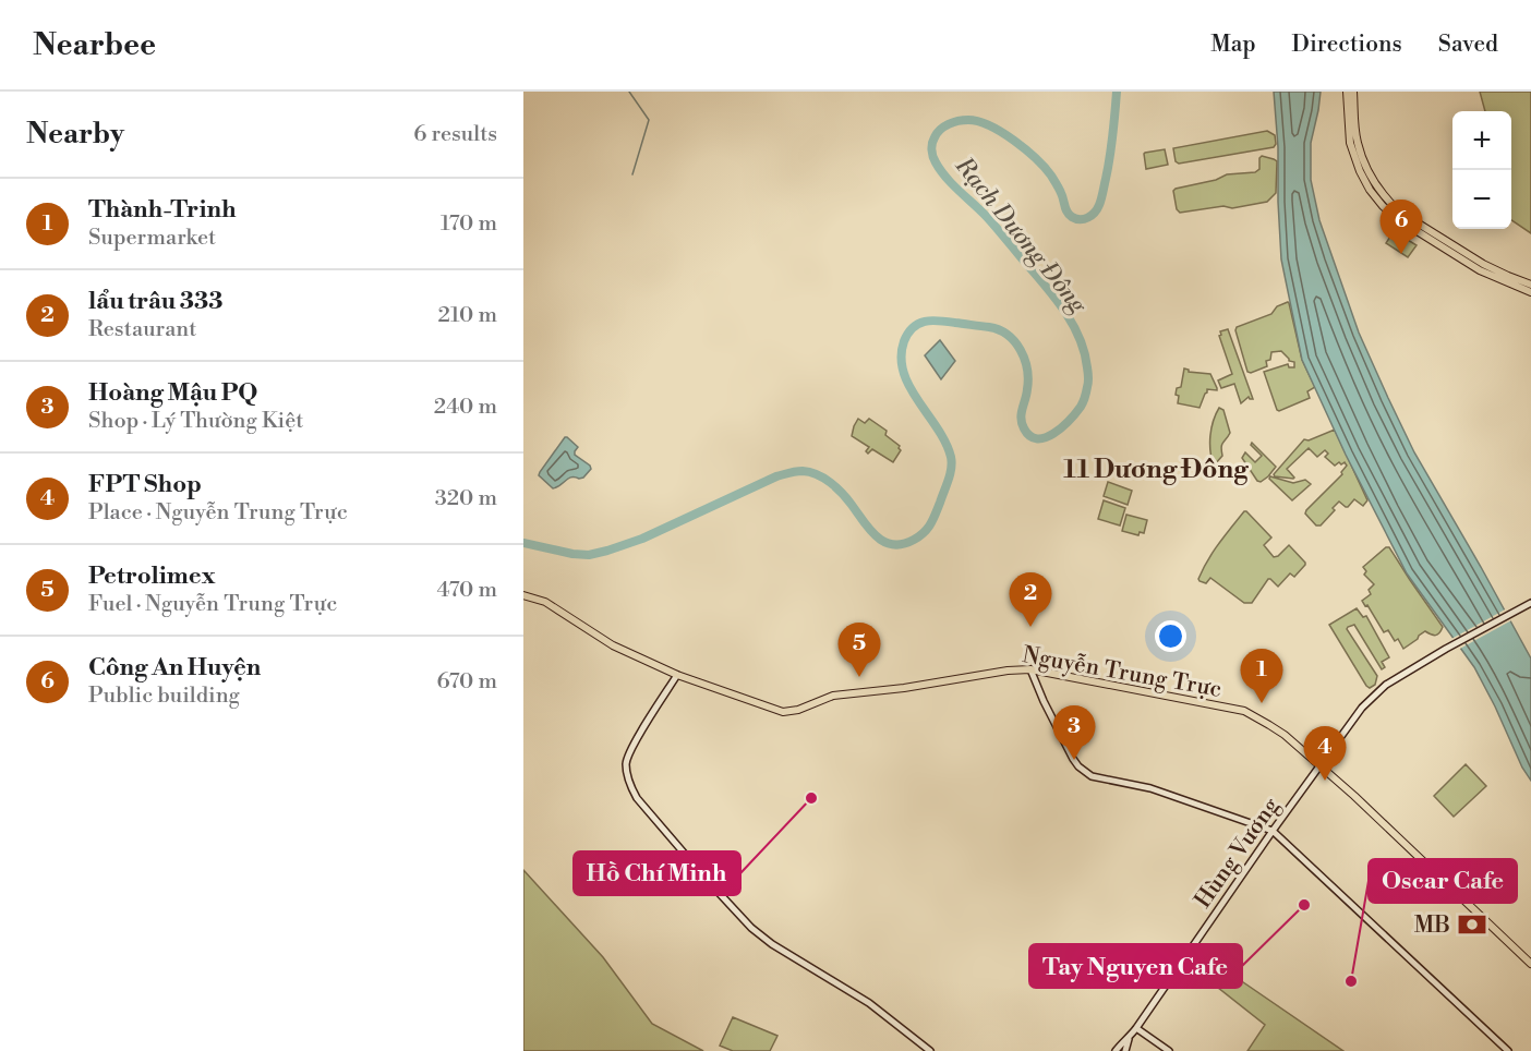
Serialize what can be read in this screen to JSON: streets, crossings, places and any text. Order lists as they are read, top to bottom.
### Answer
{
  "streets": {
    "main road": ["Nguyễn Trung Trực"],
    "street": ["Hùng Vương"]
  },
  "crossings": [
    ["Nguyễn Trung Trực", "Hùng Vương"]
  ],
  "districts": ["11 Dương Đông"],
  "water": ["Rạch Dương Đông"],
  "places": {
    "other": ["Hồ Chí Minh", "Tay Nguyen Cafe", "Oscar Cafe"],
    "bank": ["MB"]
  },
  "page": {
    "header": "Nearbee",
    "nav": ["Map", "Directions", "Saved"],
    "heading": ["Nearby", "6 results"],
    "map_buttons": ["+", "−"],
    "list": [
      {
        "mark": "1",
        "name": "Thành-Trinh",
        "note": "Supermarket",
        "value": "170 m"
      },
      {
        "mark": "2",
        "name": "lẩu trâu 333",
        "note": "Restaurant",
        "value": "210 m"
      },
      {
        "mark": "3",
        "name": "Hoàng Mậu PQ",
        "note": "Shop · Lý Thường Kiệt",
        "value": "240 m"
      },
      {
        "mark": "4",
        "name": "FPT Shop",
        "note": "Place · Nguyễn Trung Trực",
        "value": "320 m"
      },
      {
        "mark": "5",
        "name": "Petrolimex",
        "note": "Fuel · Nguyễn Trung Trực",
        "value": "470 m"
      },
      {
        "mark": "6",
        "name": "Công An Huyện",
        "note": "Public building",
        "value": "670 m"
      }
    ],
    "pins": [
      "6",
      "2",
      "5",
      "1",
      "3",
      "4"
    ]
  }
}
